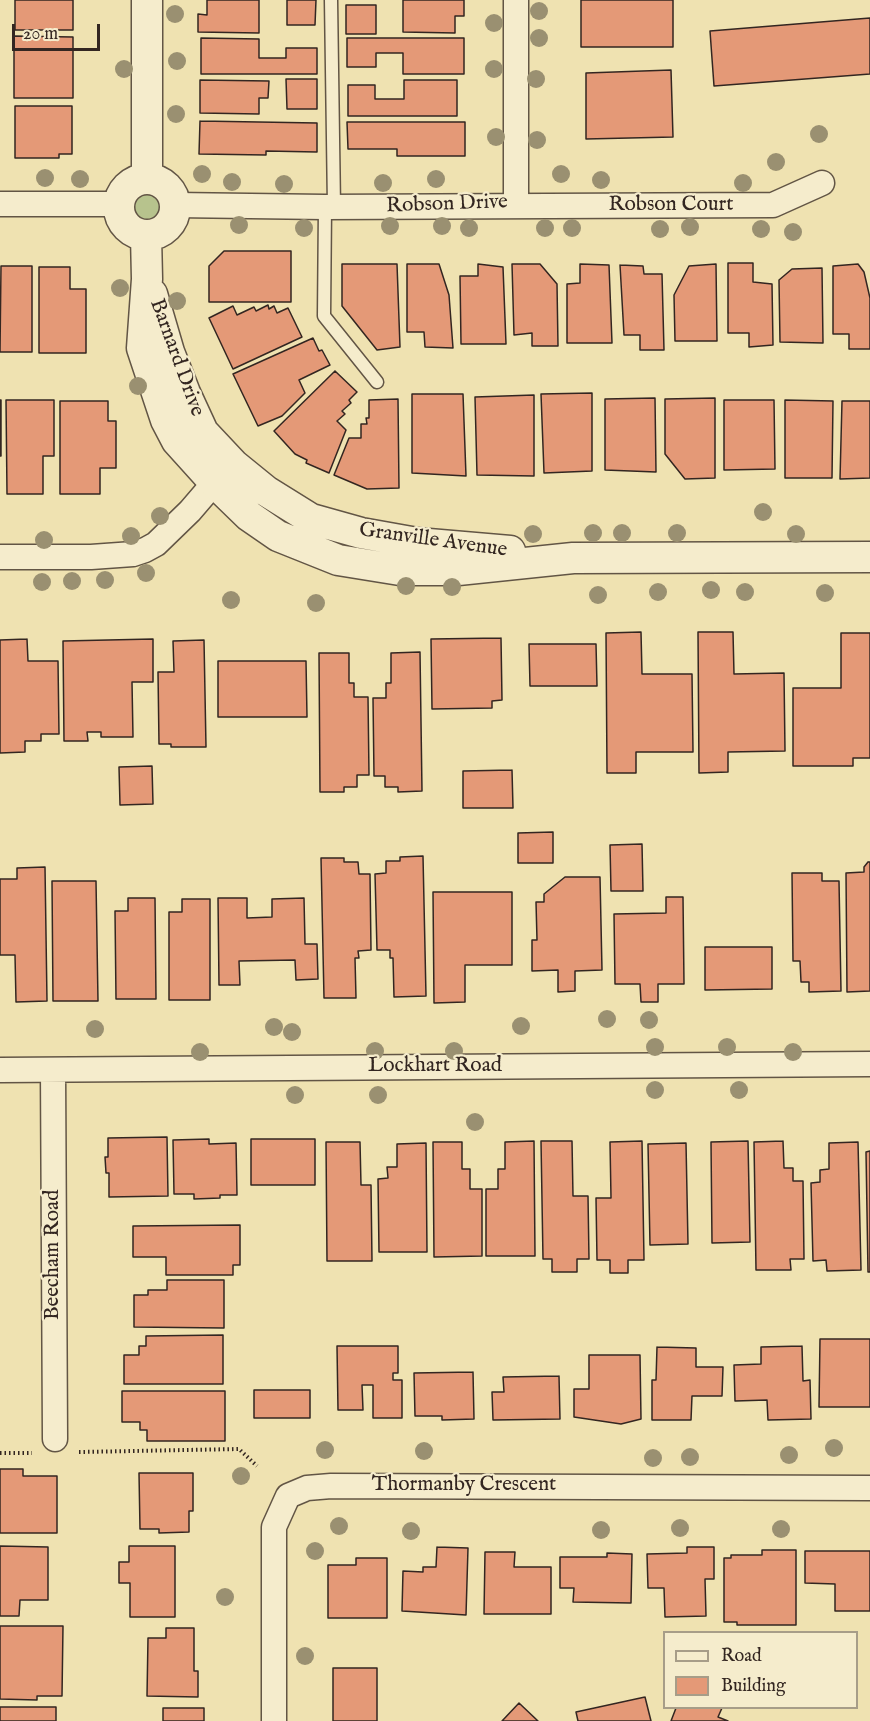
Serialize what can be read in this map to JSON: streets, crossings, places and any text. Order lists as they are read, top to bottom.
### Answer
{
  "streets": {
    "street": [
      "Robson Drive",
      "Robson Court",
      "Barnard Drive",
      "Granville Avenue",
      "Lockhart Road",
      "Beecham Road",
      "Thormanby Crescent"
    ]
  },
  "crossings": [
    ["Robson Drive", "Robson Court"],
    ["Robson Drive", "Barnard Drive"],
    ["Barnard Drive", "Granville Avenue"],
    ["Lockhart Road", "Beecham Road"]
  ],
  "legend": ["Road", "Building"],
  "scale_bar": "20 m"
}
